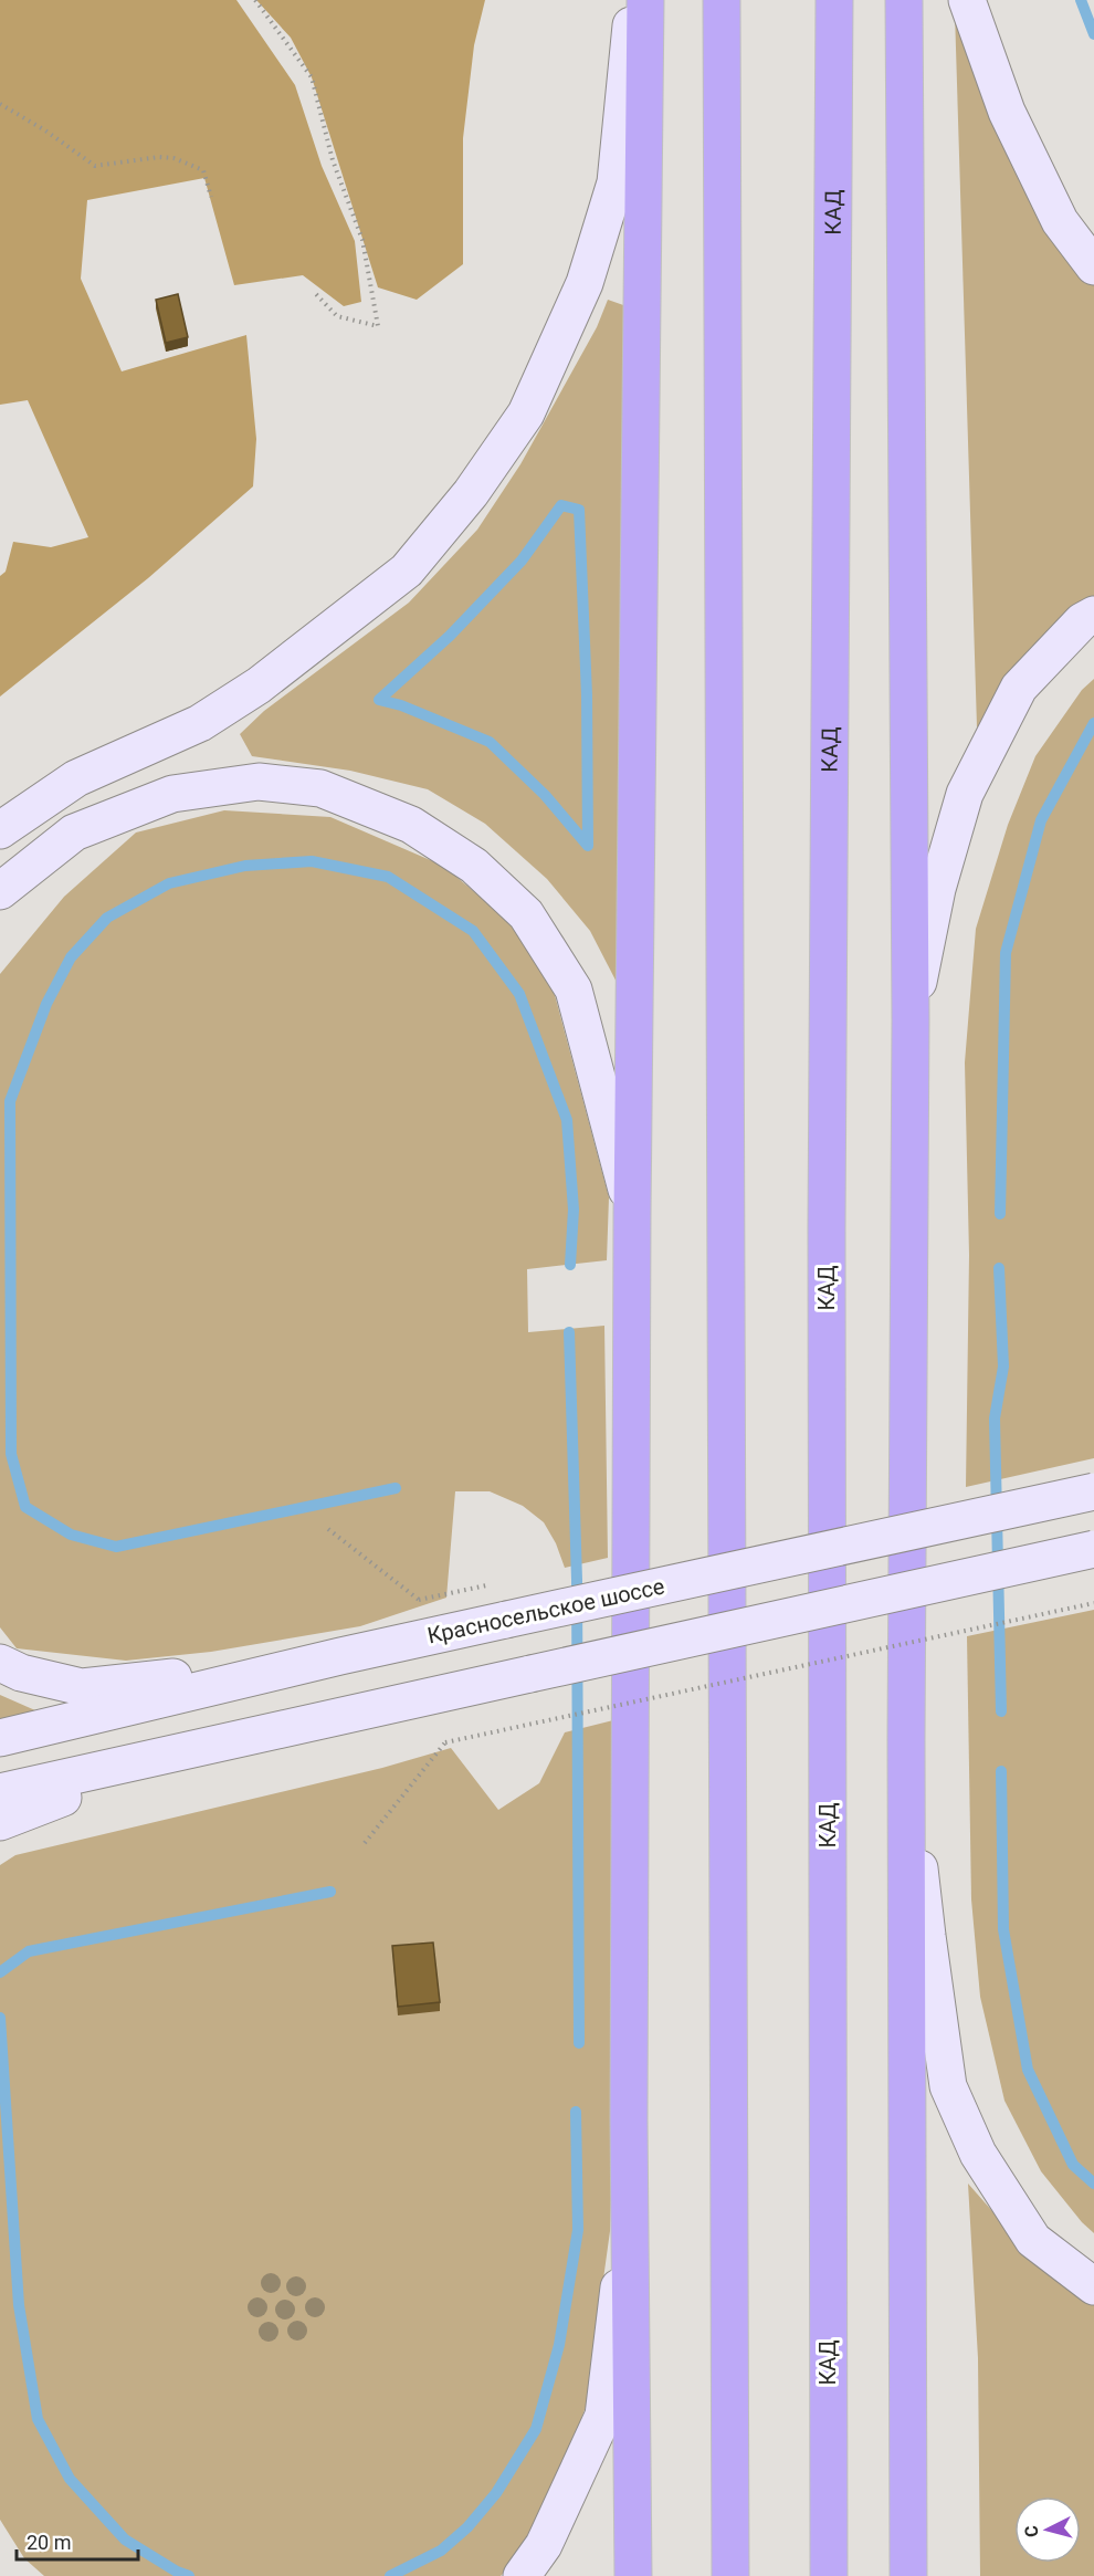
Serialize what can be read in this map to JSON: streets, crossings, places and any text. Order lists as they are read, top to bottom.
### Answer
{
  "streets": {
    "highway": ["КАД"],
    "main road": ["Красносельское шоссе"]
  },
  "scale_bar": "20 m",
  "north": "left"
}
